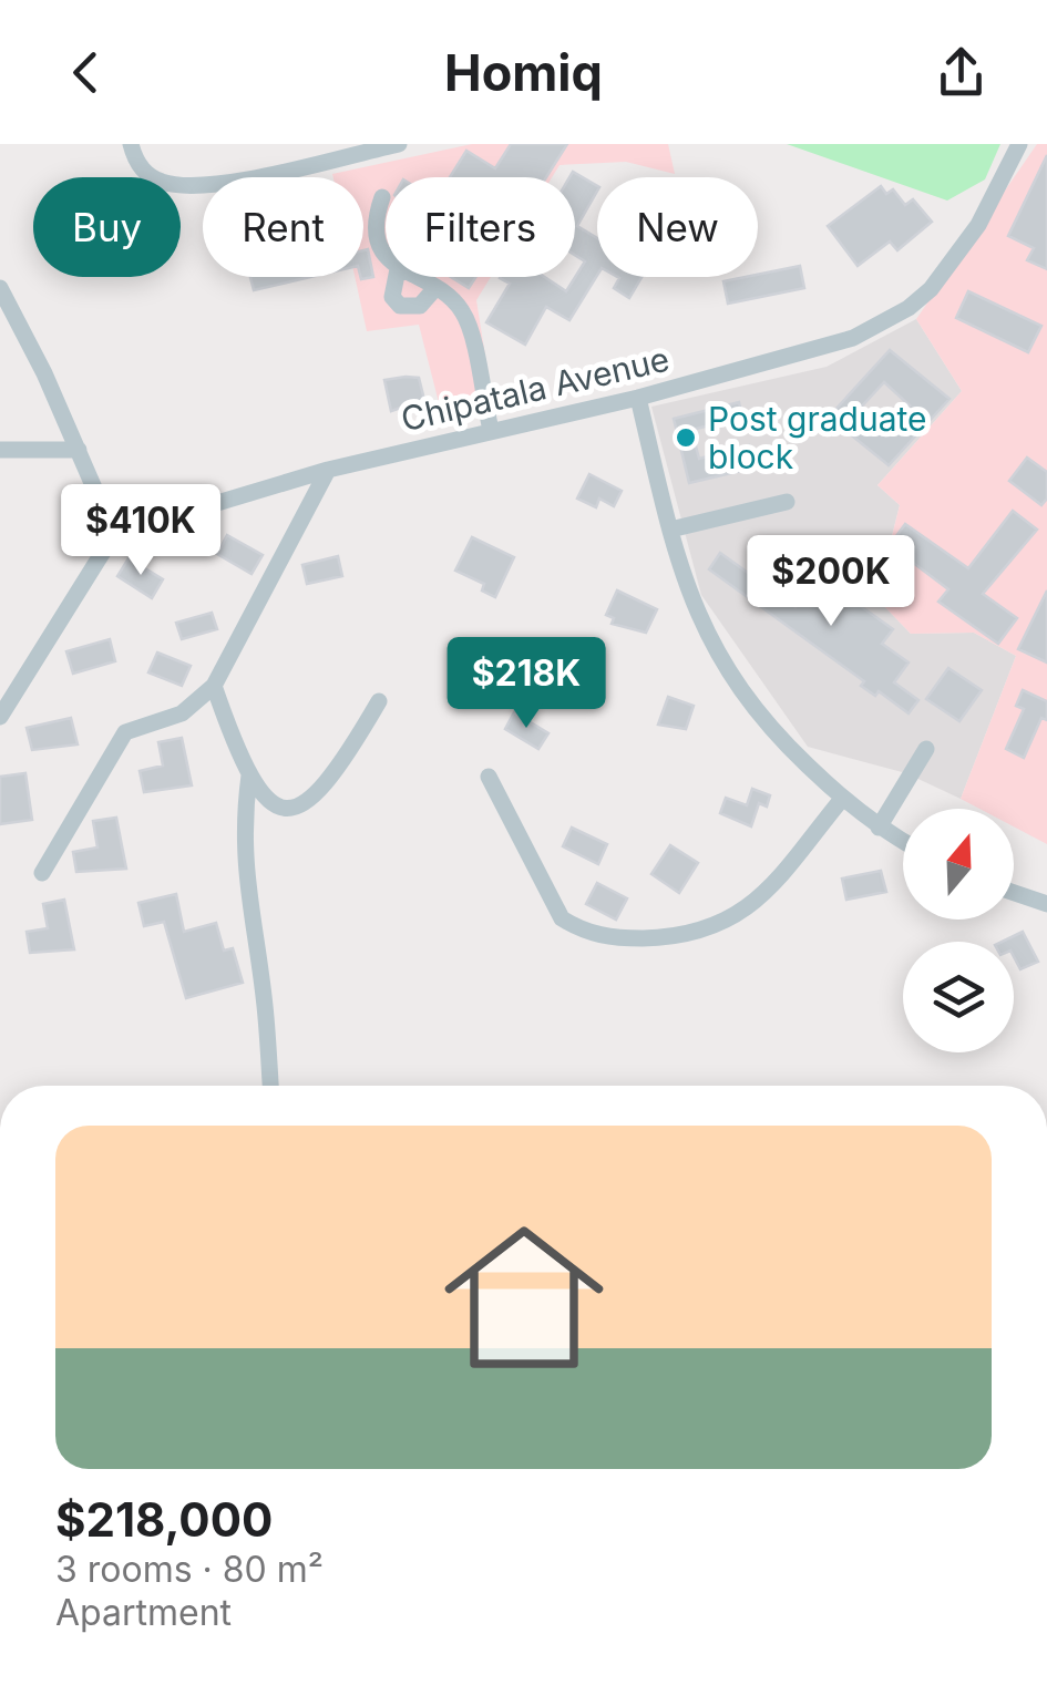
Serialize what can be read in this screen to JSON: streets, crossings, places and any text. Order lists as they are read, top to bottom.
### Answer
{
  "streets": {
    "street": ["Chipatala Avenue"]
  },
  "places": ["Post graduate block"],
  "north": "top",
  "page": {
    "header": "Homiq",
    "chip": [
      "Buy",
      "Rent",
      "Filters",
      "New"
    ],
    "price": ["$410K", "$200K", "$218K"],
    "list": [
      {
        "name": "$218,000",
        "note": "3 rooms · 80 m² · Apartment"
      }
    ]
  }
}
